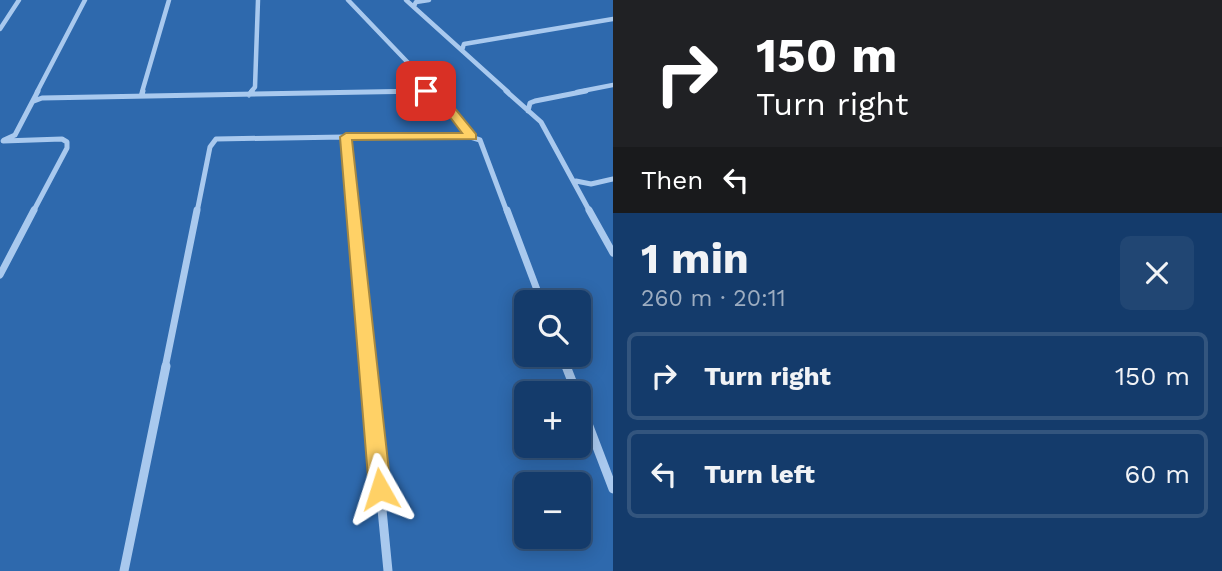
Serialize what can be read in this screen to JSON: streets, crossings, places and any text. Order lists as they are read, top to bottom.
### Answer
{
  "page": {
    "turn": ["150 m", "Turn right"],
    "then": "Then",
    "heading": ["1 min", "260 m · 20:11"],
    "map_buttons": ["+", "−"],
    "list": [
      {
        "name": "Turn right",
        "value": "150 m"
      },
      {
        "name": "Turn left",
        "value": "60 m"
      }
    ]
  }
}
